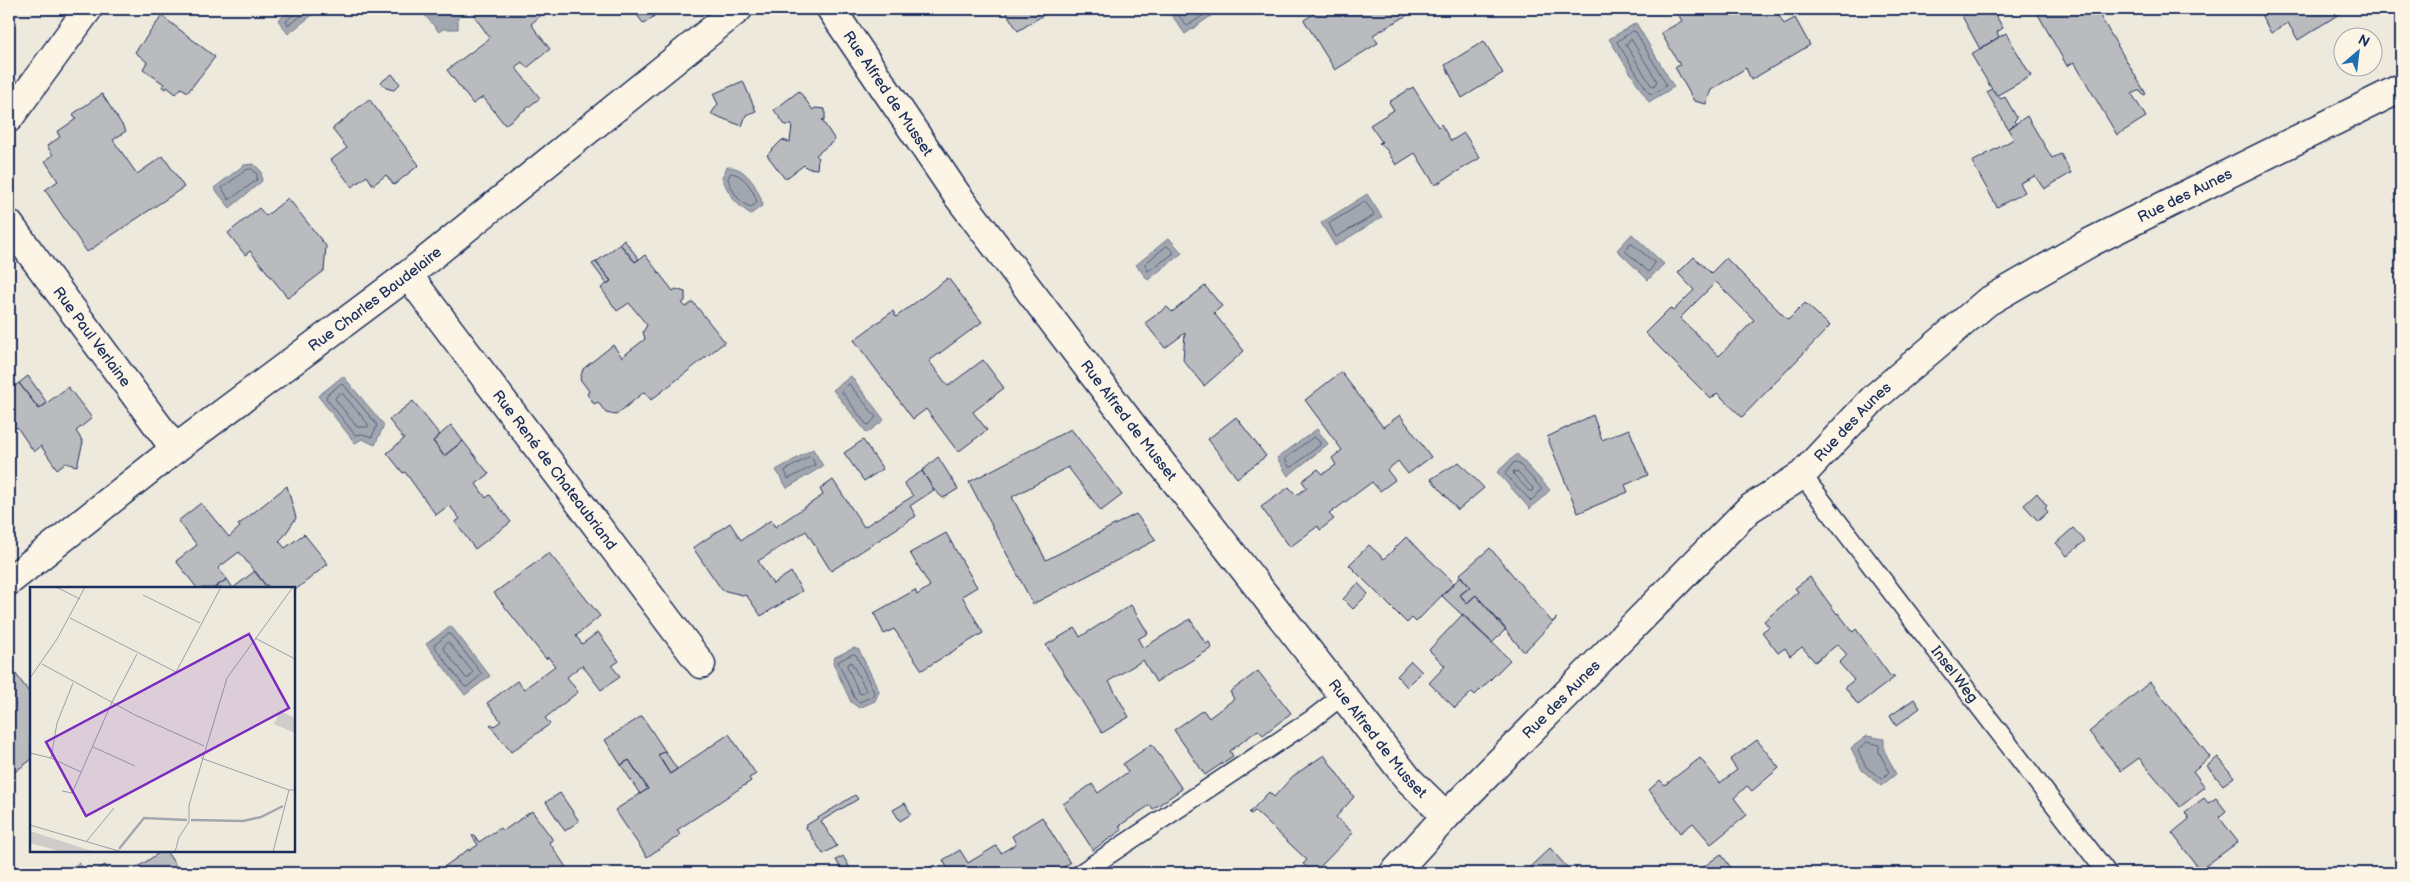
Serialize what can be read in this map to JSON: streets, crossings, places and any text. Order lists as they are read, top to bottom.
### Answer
{
  "streets": {
    "street": [
      "Rue Alfred de Musset",
      "Rue des Aunes",
      "Rue Charles Baudelaire",
      "Rue Paul Verlaine",
      "Rue René de Chateaubriand"
    ],
    "lane": ["Insel Weg"]
  },
  "crossings": [
    ["Rue Alfred de Musset", "Rue des Aunes"],
    ["Rue des Aunes", "Insel Weg"],
    ["Rue Charles Baudelaire", "Rue Paul Verlaine"],
    ["Rue Charles Baudelaire", "Rue René de Chateaubriand"]
  ],
  "north": "top right"
}
